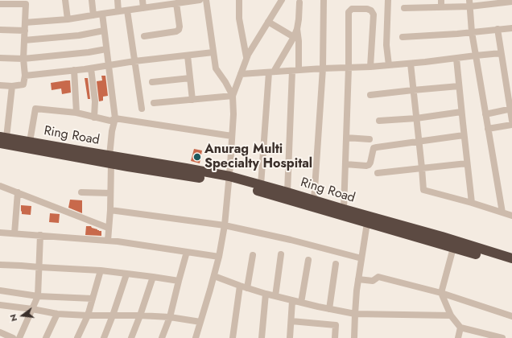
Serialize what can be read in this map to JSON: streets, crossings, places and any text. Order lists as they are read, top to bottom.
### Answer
{
  "streets": {
    "highway": ["Ring Road"]
  },
  "places": ["Anurag Multi Specialty Hospital"],
  "north": "left"
}
